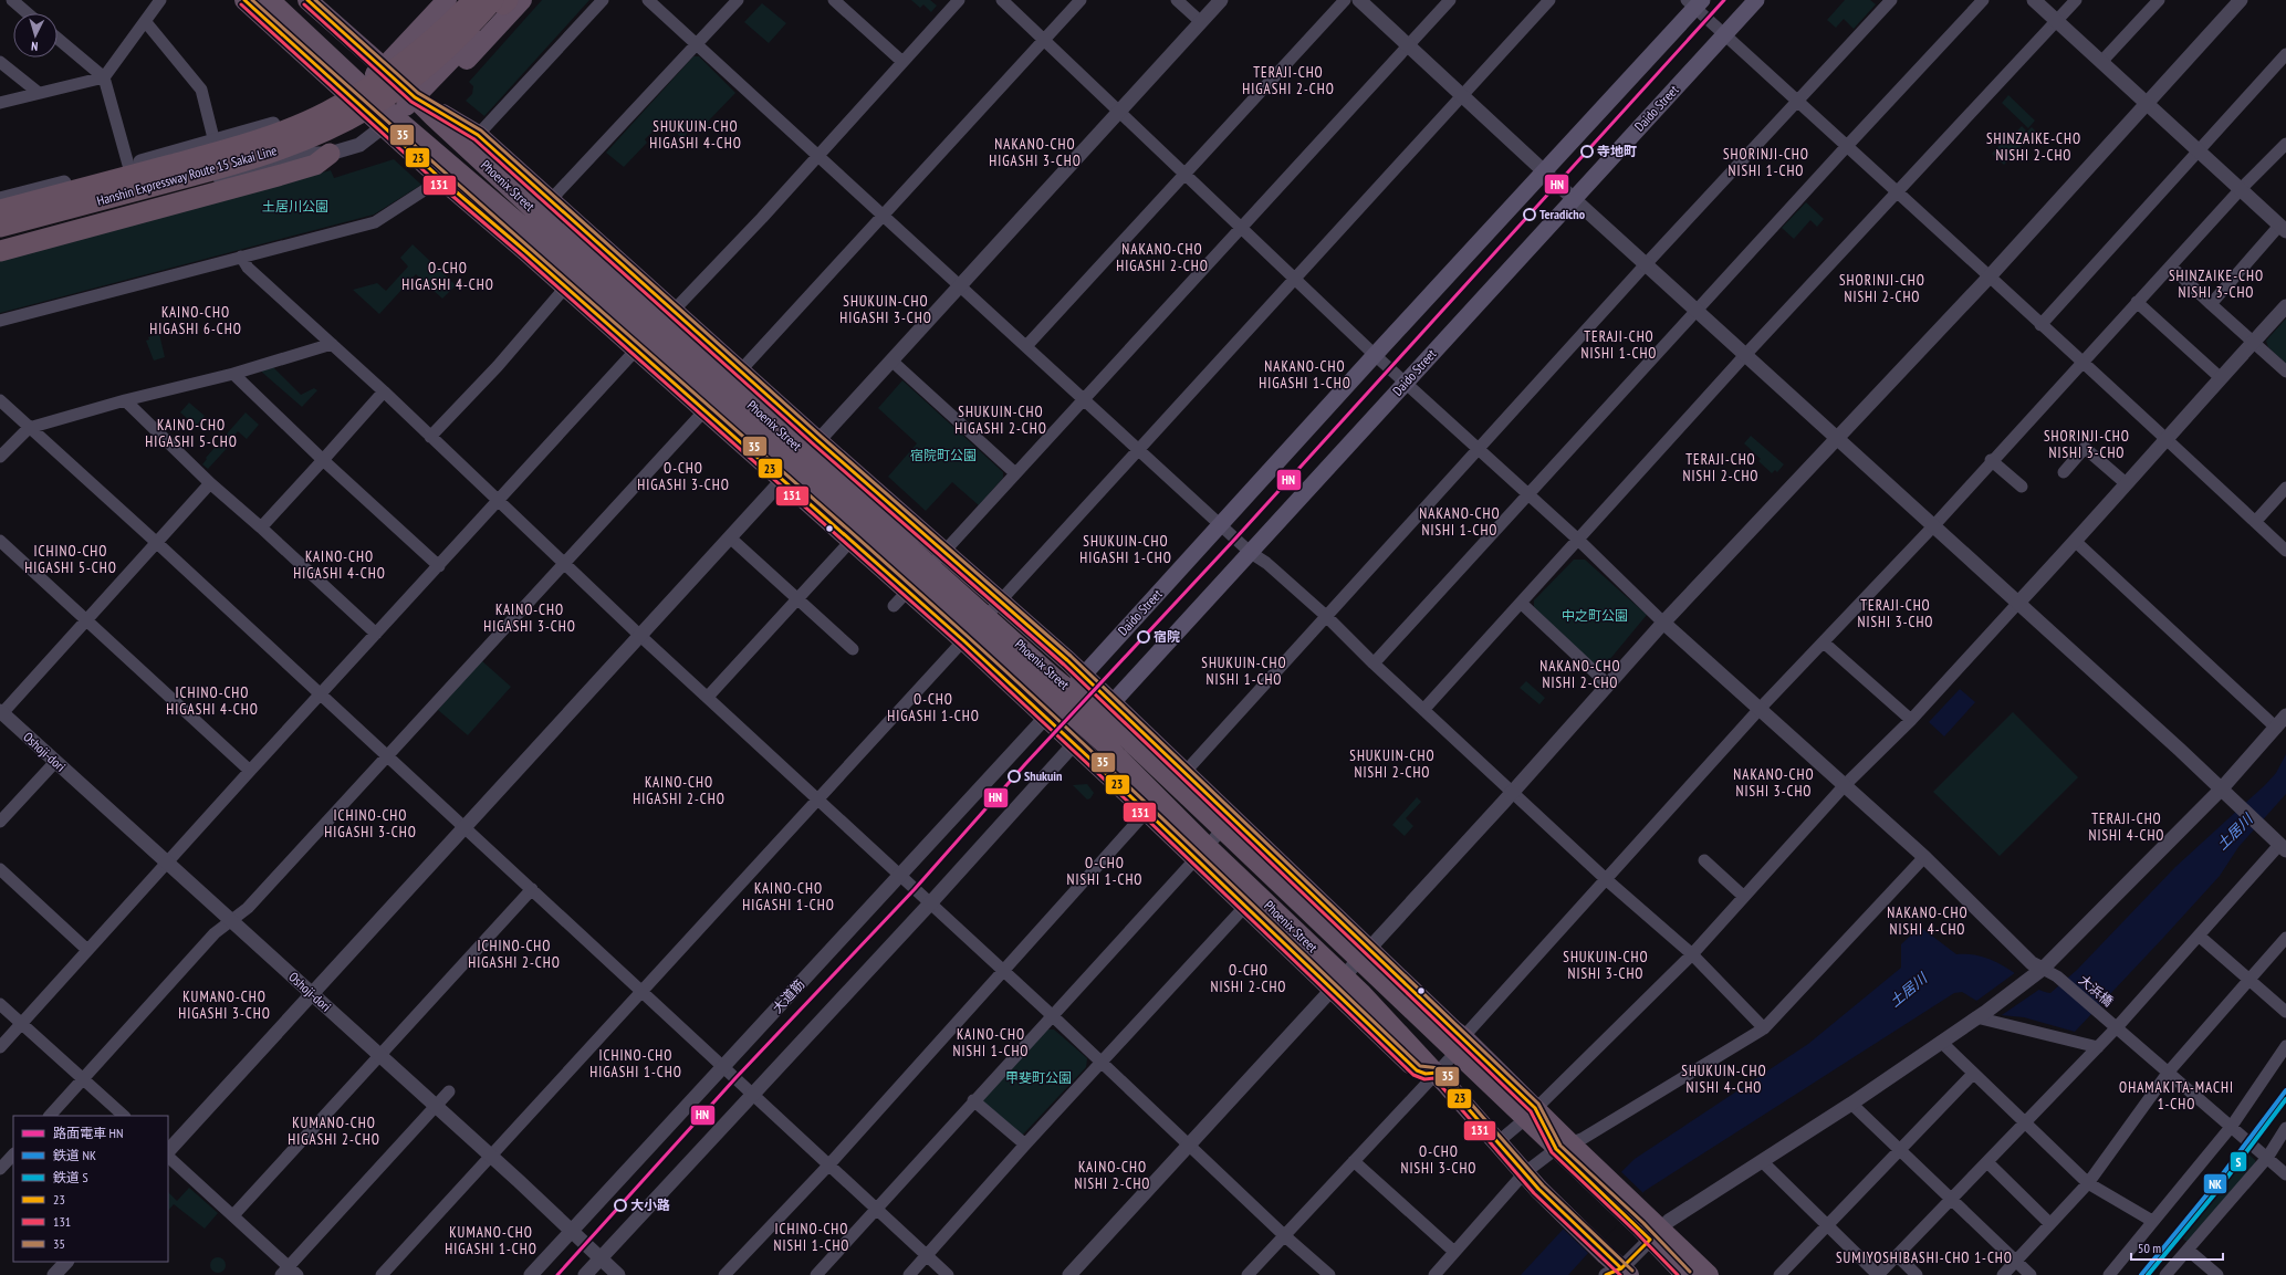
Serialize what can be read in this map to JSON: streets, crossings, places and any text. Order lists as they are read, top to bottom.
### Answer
{
  "streets": {
    "highway": ["Hanshin Expressway Route 15 Sakai Line", "Phoenix Street"],
    "main road": ["Daido Street"],
    "street": ["Oshoji-dori", "大浜橋", "大道筋"]
  },
  "crossings": [
    ["Daido Street", "Phoenix Street"],
    ["Daido Street", "大道筋"],
    ["Hanshin Expressway Route 15 Sakai Line", "Phoenix Street"],
    ["Phoenix Street", "大道筋"],
    ["Oshoji-dori", "大道筋"]
  ],
  "districts": [
    "TERAJI-CHO HIGASHI 2-CHO",
    "SHUKUIN-CHO HIGASHI 4-CHO",
    "SHINZAIKE-CHO NISHI 2-CHO",
    "NAKANO-CHO HIGASHI 3-CHO",
    "SHORINJI-CHO NISHI 1-CHO",
    "NAKANO-CHO HIGASHI 2-CHO",
    "O-CHO HIGASHI 4-CHO",
    "SHINZAIKE-CHO NISHI 3-CHO",
    "SHORINJI-CHO NISHI 2-CHO",
    "SHUKUIN-CHO HIGASHI 3-CHO",
    "KAINO-CHO HIGASHI 6-CHO",
    "TERAJI-CHO NISHI 1-CHO",
    "NAKANO-CHO HIGASHI 1-CHO",
    "SHUKUIN-CHO HIGASHI 2-CHO",
    "KAINO-CHO HIGASHI 5-CHO",
    "SHORINJI-CHO NISHI 3-CHO",
    "TERAJI-CHO NISHI 2-CHO",
    "O-CHO HIGASHI 3-CHO",
    "NAKANO-CHO NISHI 1-CHO",
    "SHUKUIN-CHO HIGASHI 1-CHO",
    "ICHINO-CHO HIGASHI 5-CHO",
    "KAINO-CHO HIGASHI 4-CHO",
    "TERAJI-CHO NISHI 3-CHO",
    "KAINO-CHO HIGASHI 3-CHO",
    "SHUKUIN-CHO NISHI 1-CHO",
    "NAKANO-CHO NISHI 2-CHO",
    "ICHINO-CHO HIGASHI 4-CHO",
    "O-CHO HIGASHI 1-CHO",
    "SHUKUIN-CHO NISHI 2-CHO",
    "NAKANO-CHO NISHI 3-CHO",
    "KAINO-CHO HIGASHI 2-CHO",
    "ICHINO-CHO HIGASHI 3-CHO",
    "TERAJI-CHO NISHI 4-CHO",
    "O-CHO NISHI 1-CHO",
    "KAINO-CHO HIGASHI 1-CHO",
    "NAKANO-CHO NISHI 4-CHO",
    "ICHINO-CHO HIGASHI 2-CHO",
    "SHUKUIN-CHO NISHI 3-CHO",
    "O-CHO NISHI 2-CHO",
    "KUMANO-CHO HIGASHI 3-CHO",
    "KAINO-CHO NISHI 1-CHO",
    "ICHINO-CHO HIGASHI 1-CHO",
    "SHUKUIN-CHO NISHI 4-CHO",
    "OHAMAKITA-MACHI 1-CHO",
    "KUMANO-CHO HIGASHI 2-CHO",
    "O-CHO NISHI 3-CHO",
    "KAINO-CHO NISHI 2-CHO",
    "ICHINO-CHO NISHI 1-CHO",
    "KUMANO-CHO HIGASHI 1-CHO",
    "SUMIYOSHIBASHI-CHO 1-CHO"
  ],
  "water": ["土居川"],
  "parks": [
    "土居川公園",
    "宿院町公園",
    "中之町公園",
    "甲斐町公園"
  ],
  "places": [
    "寺地町",
    "Teradicho",
    "宿院",
    "Shukuin",
    "大小路"
  ],
  "lines": [
    "tram line HN",
    "transit line 23",
    "transit line 35",
    "transit line 131",
    "rail line NK",
    "rail line S"
  ],
  "legend": [
    "路面電車 HN",
    "鉄道 NK",
    "鉄道 S",
    "23",
    "131",
    "35"
  ],
  "scale_bar": "50 m",
  "north": "bottom"
}
